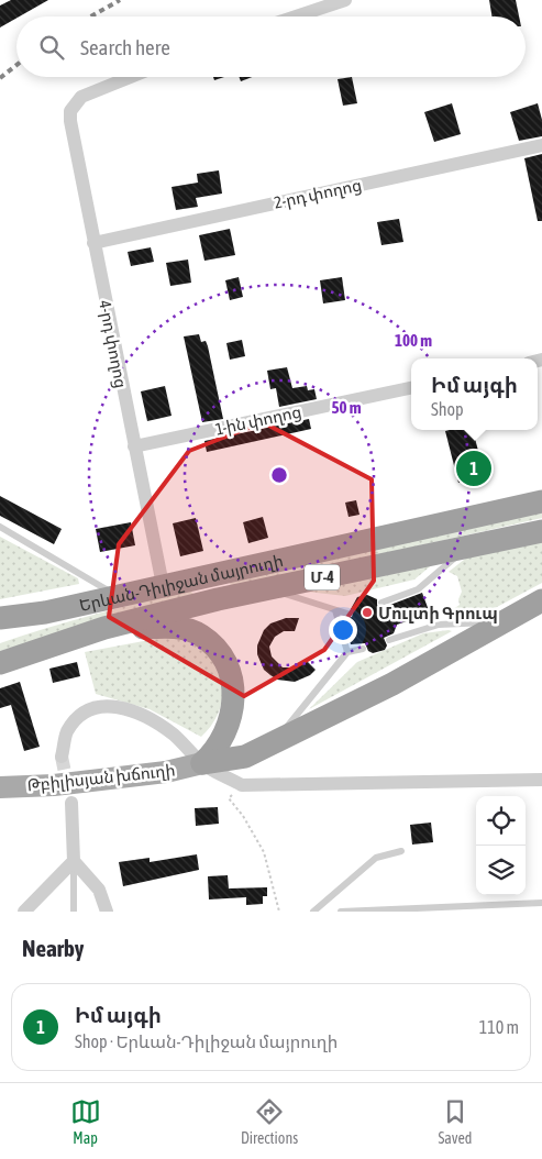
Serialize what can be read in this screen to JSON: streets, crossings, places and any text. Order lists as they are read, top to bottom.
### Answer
{
  "streets": {
    "highway": ["Մ-4", "Երևան-Դիլիջան մայրուղի"],
    "main road": ["Թբիլիսյան խճուղի"],
    "street": ["2-րդ փողոց", "4-րդ փողոց", "1-ին փողոց"]
  },
  "crossings": [
    ["2-րդ փողոց", "4-րդ փողոց"],
    ["4-րդ փողոց", "1-ին փողոց"],
    ["4-րդ փողոց", "Երևան-Դիլիջան մայրուղի"],
    ["Մ-4", "Երևան-Դիլիջան մայրուղի"]
  ],
  "places": ["Մուլտի Գրուպ"],
  "page": {
    "search": "Search here",
    "popup": ["Իմ այգի", "Shop"],
    "pins": "1",
    "heading": "Nearby",
    "list": [
      {
        "mark": "1",
        "name": "Իմ այգի",
        "note": "Shop · Երևան-Դիլիջան մայրուղի",
        "value": "110 m"
      }
    ],
    "nav": ["Map", "Directions", "Saved"]
  },
  "rings": ["100 m", "50 m"]
}
